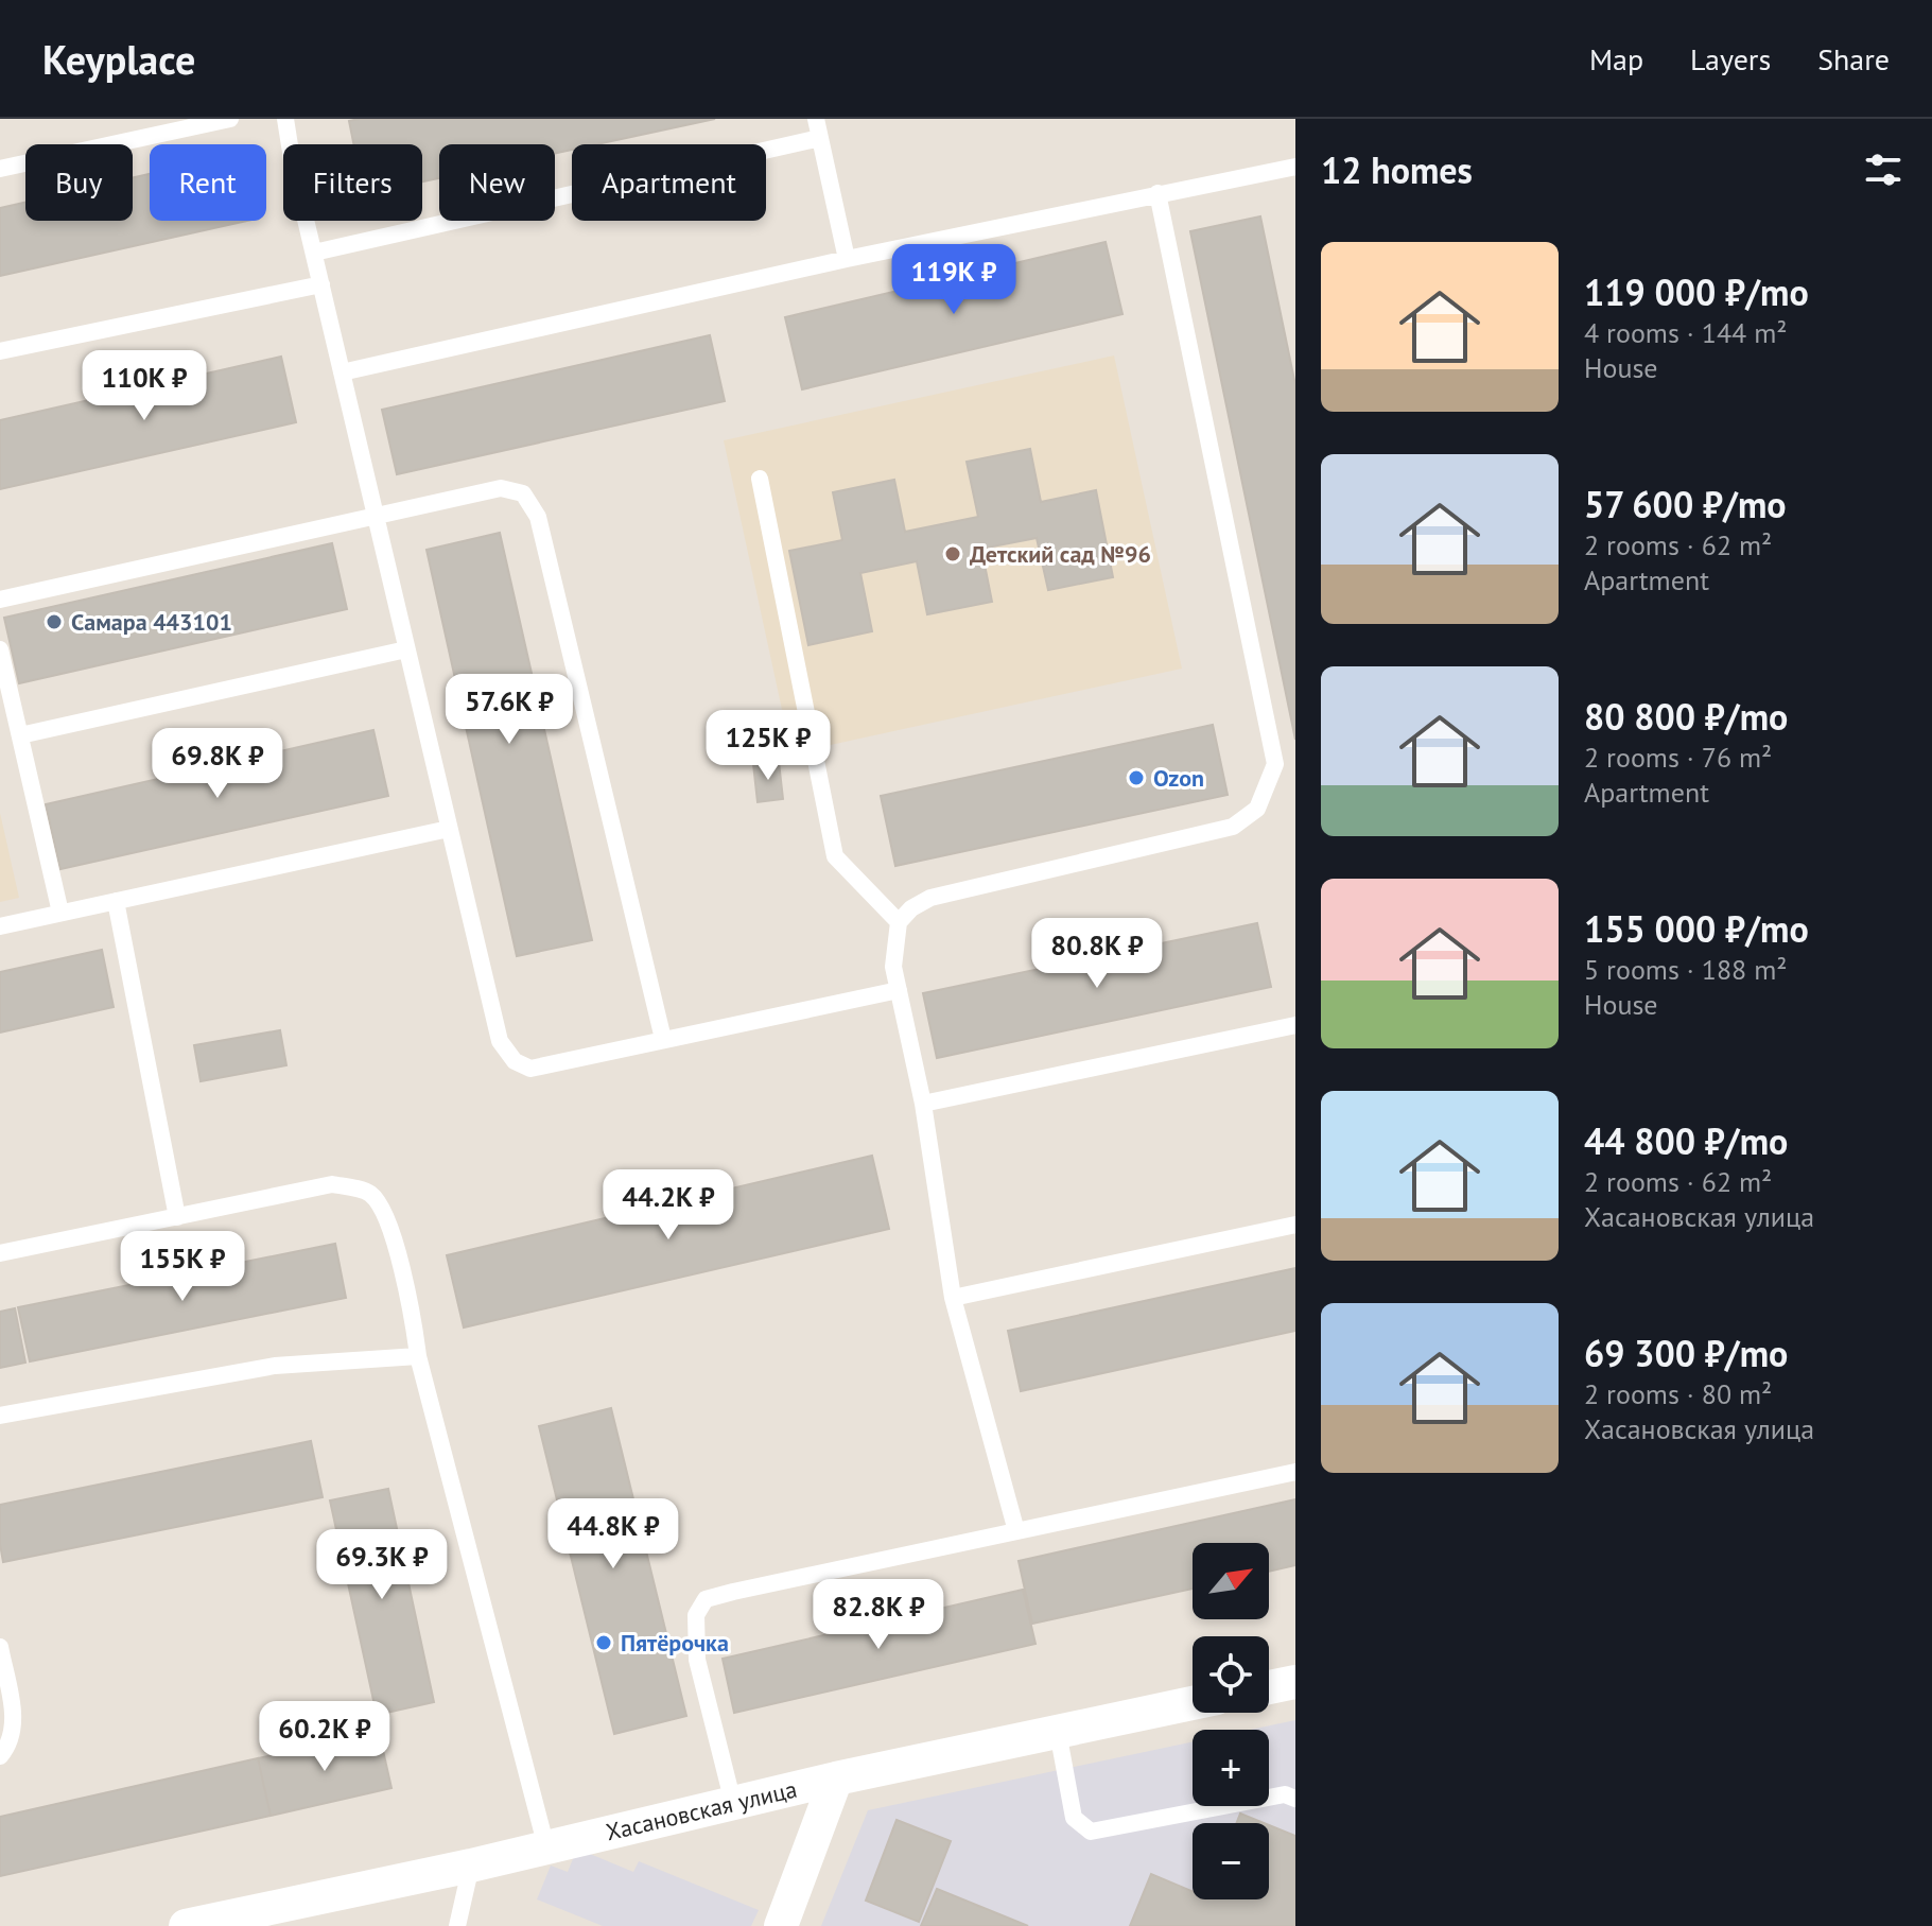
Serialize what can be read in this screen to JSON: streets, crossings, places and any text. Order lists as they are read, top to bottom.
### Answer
{
  "streets": {
    "street": ["Хасановская улица"]
  },
  "places": [
    "Детский сад №96",
    "Самара 443101",
    "Ozon",
    "Пятёрочка"
  ],
  "north": "top right",
  "page": {
    "header": "Keyplace",
    "nav": ["Map", "Layers", "Share"],
    "heading": "12 homes",
    "chip": [
      "Buy",
      "Rent",
      "Filters",
      "New",
      "Apartment"
    ],
    "list": [
      {
        "name": "119 000 ₽/mo",
        "note": "4 rooms · 144 m² · House"
      },
      {
        "name": "57 600 ₽/mo",
        "note": "2 rooms · 62 m² · Apartment"
      },
      {
        "name": "80 800 ₽/mo",
        "note": "2 rooms · 76 m² · Apartment"
      },
      {
        "name": "155 000 ₽/mo",
        "note": "5 rooms · 188 m² · House"
      },
      {
        "name": "44 800 ₽/mo",
        "note": "2 rooms · 62 m² · Хасановская улица"
      },
      {
        "name": "69 300 ₽/mo",
        "note": "2 rooms · 80 m² · Хасановская улица"
      }
    ],
    "price": [
      "119K ₽",
      "110K ₽",
      "57.6K ₽",
      "125K ₽",
      "69.8K ₽",
      "80.8K ₽",
      "44.2K ₽",
      "155K ₽",
      "44.8K ₽",
      "69.3K ₽",
      "82.8K ₽",
      "60.2K ₽"
    ],
    "map_buttons": ["+", "−"]
  }
}
